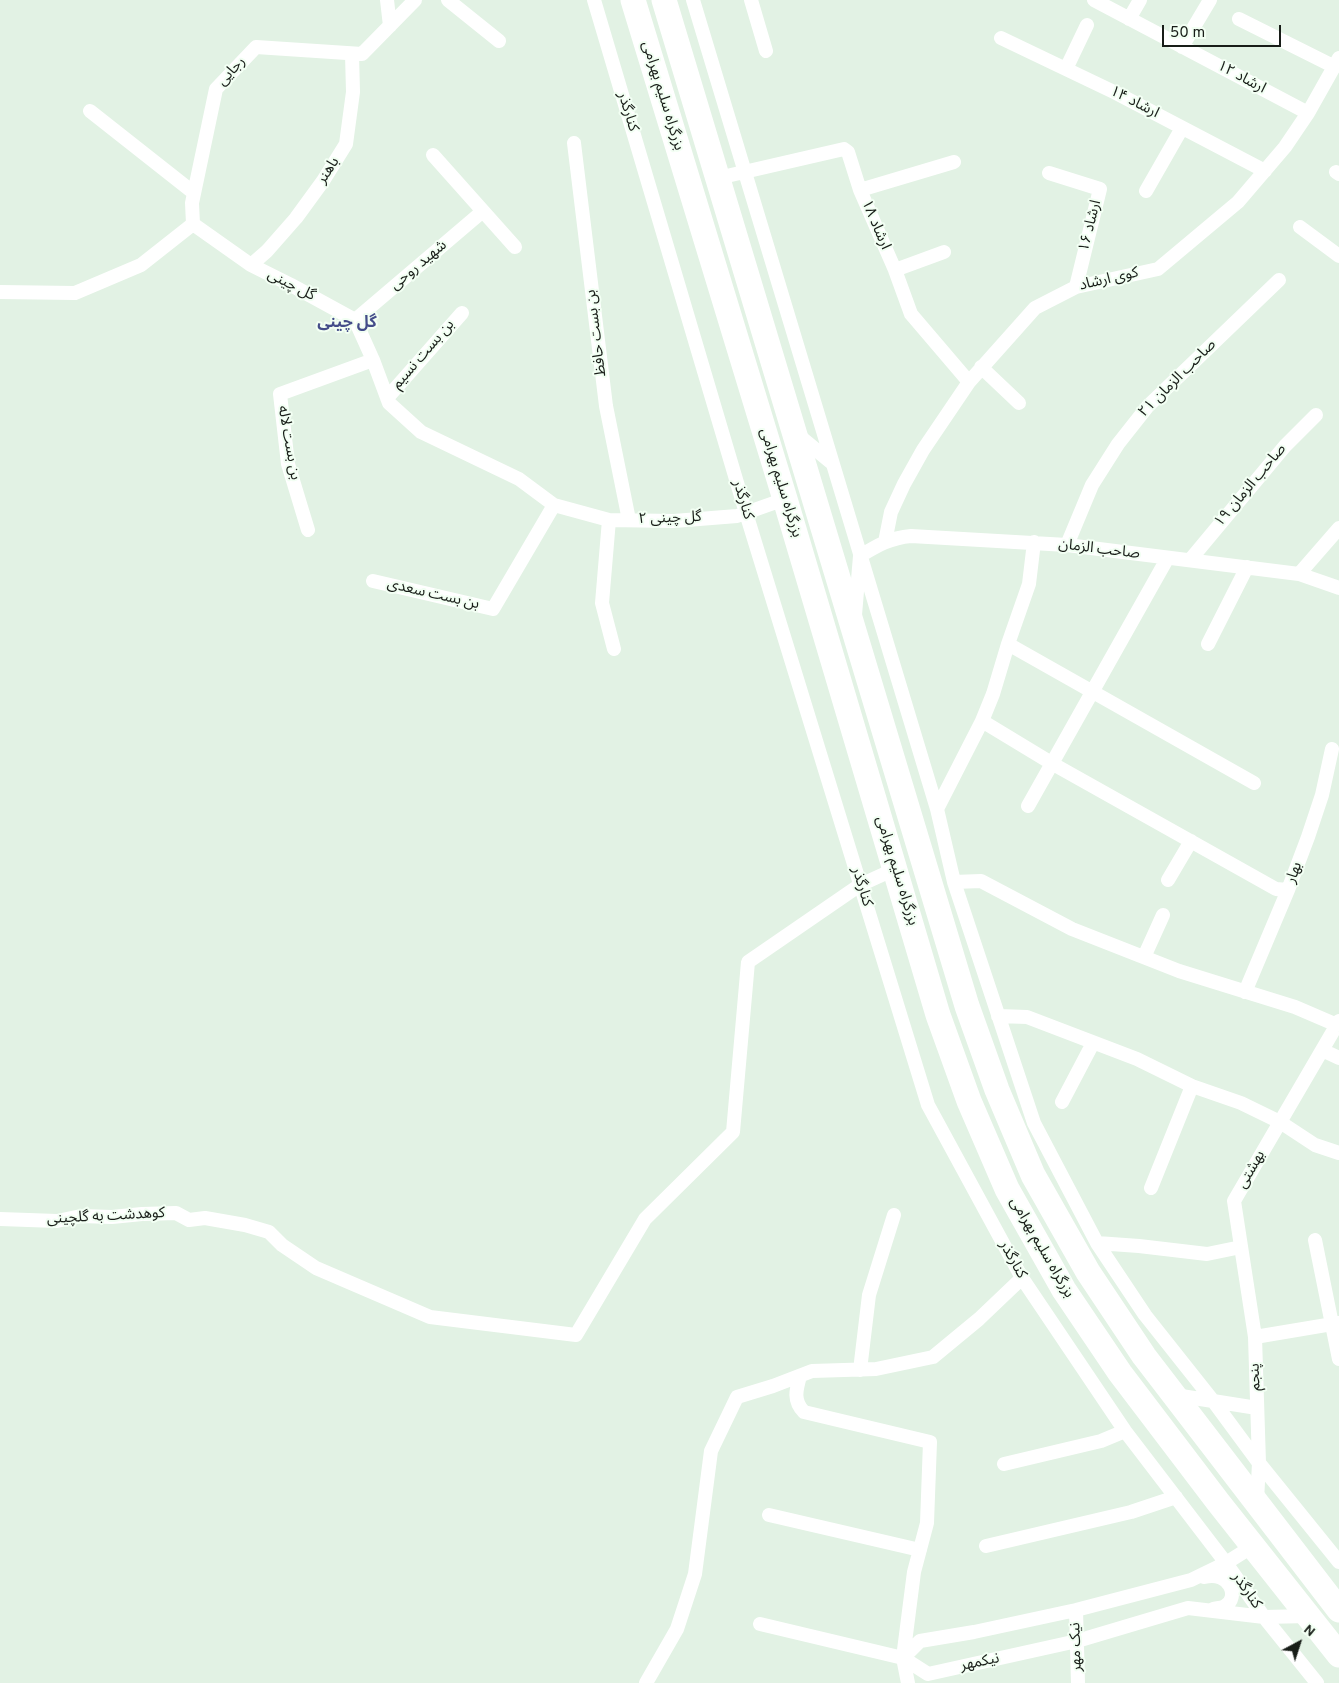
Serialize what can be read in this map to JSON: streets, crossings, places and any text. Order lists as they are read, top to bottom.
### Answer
{
  "streets": {
    "highway": ["بزرگراه سلیم بهرامی"],
    "street": [
      "رجایی",
      "ارشاد ۱۲",
      "ارشاد ۱۴",
      "کنارگذر",
      "باهنر",
      "ارشاد ۱۸",
      "ارشاد ۱۶",
      "شهید روحی",
      "کوی ارشاد",
      "گل چینی",
      "بن بست حافظ",
      "بن بست نسیم",
      "صاحب الزمان ۲۱",
      "بن بست لاله",
      "صاحب الزمان ۱۹",
      "گل چینی ۲",
      "صاحب الزمان",
      "بن بست سعدی",
      "بهار",
      "بهشتی",
      "کوهدشت به گلچینی",
      "پنجم",
      "نیک مهر",
      "نیکمهر"
    ]
  },
  "crossings": [
    ["رجایی", "باهنر"],
    ["رجایی", "گل چینی"],
    ["ارشاد ۱۲", "کوی ارشاد"],
    ["بزرگراه سلیم بهرامی", "گل چینی ۲"],
    ["بزرگراه سلیم بهرامی", "پنجم"],
    ["بزرگراه سلیم بهرامی", "نیکمهر"],
    ["ارشاد ۱۴", "کوی ارشاد"],
    ["کنارگذر", "گل چینی ۲"],
    ["کنارگذر", "کوهدشت به گلچینی"],
    ["کنارگذر", "نیکمهر"],
    ["باهنر", "گل چینی"],
    ["ارشاد ۱۸", "کوی ارشاد"],
    ["ارشاد ۱۶", "کوی ارشاد"],
    ["شهید روحی", "گل چینی"],
    ["کوی ارشاد", "صاحب الزمان"],
    ["بن بست حافظ", "گل چینی ۲"],
    ["صاحب الزمان ۲۱", "صاحب الزمان"],
    ["صاحب الزمان ۱۹", "صاحب الزمان"],
    ["گل چینی ۲", "بن بست سعدی"],
    ["بهشتی", "پنجم"],
    ["نیک مهر", "نیکمهر"]
  ],
  "districts": ["گل چینی"],
  "scale_bar": "50 m",
  "north": "top right"
}
